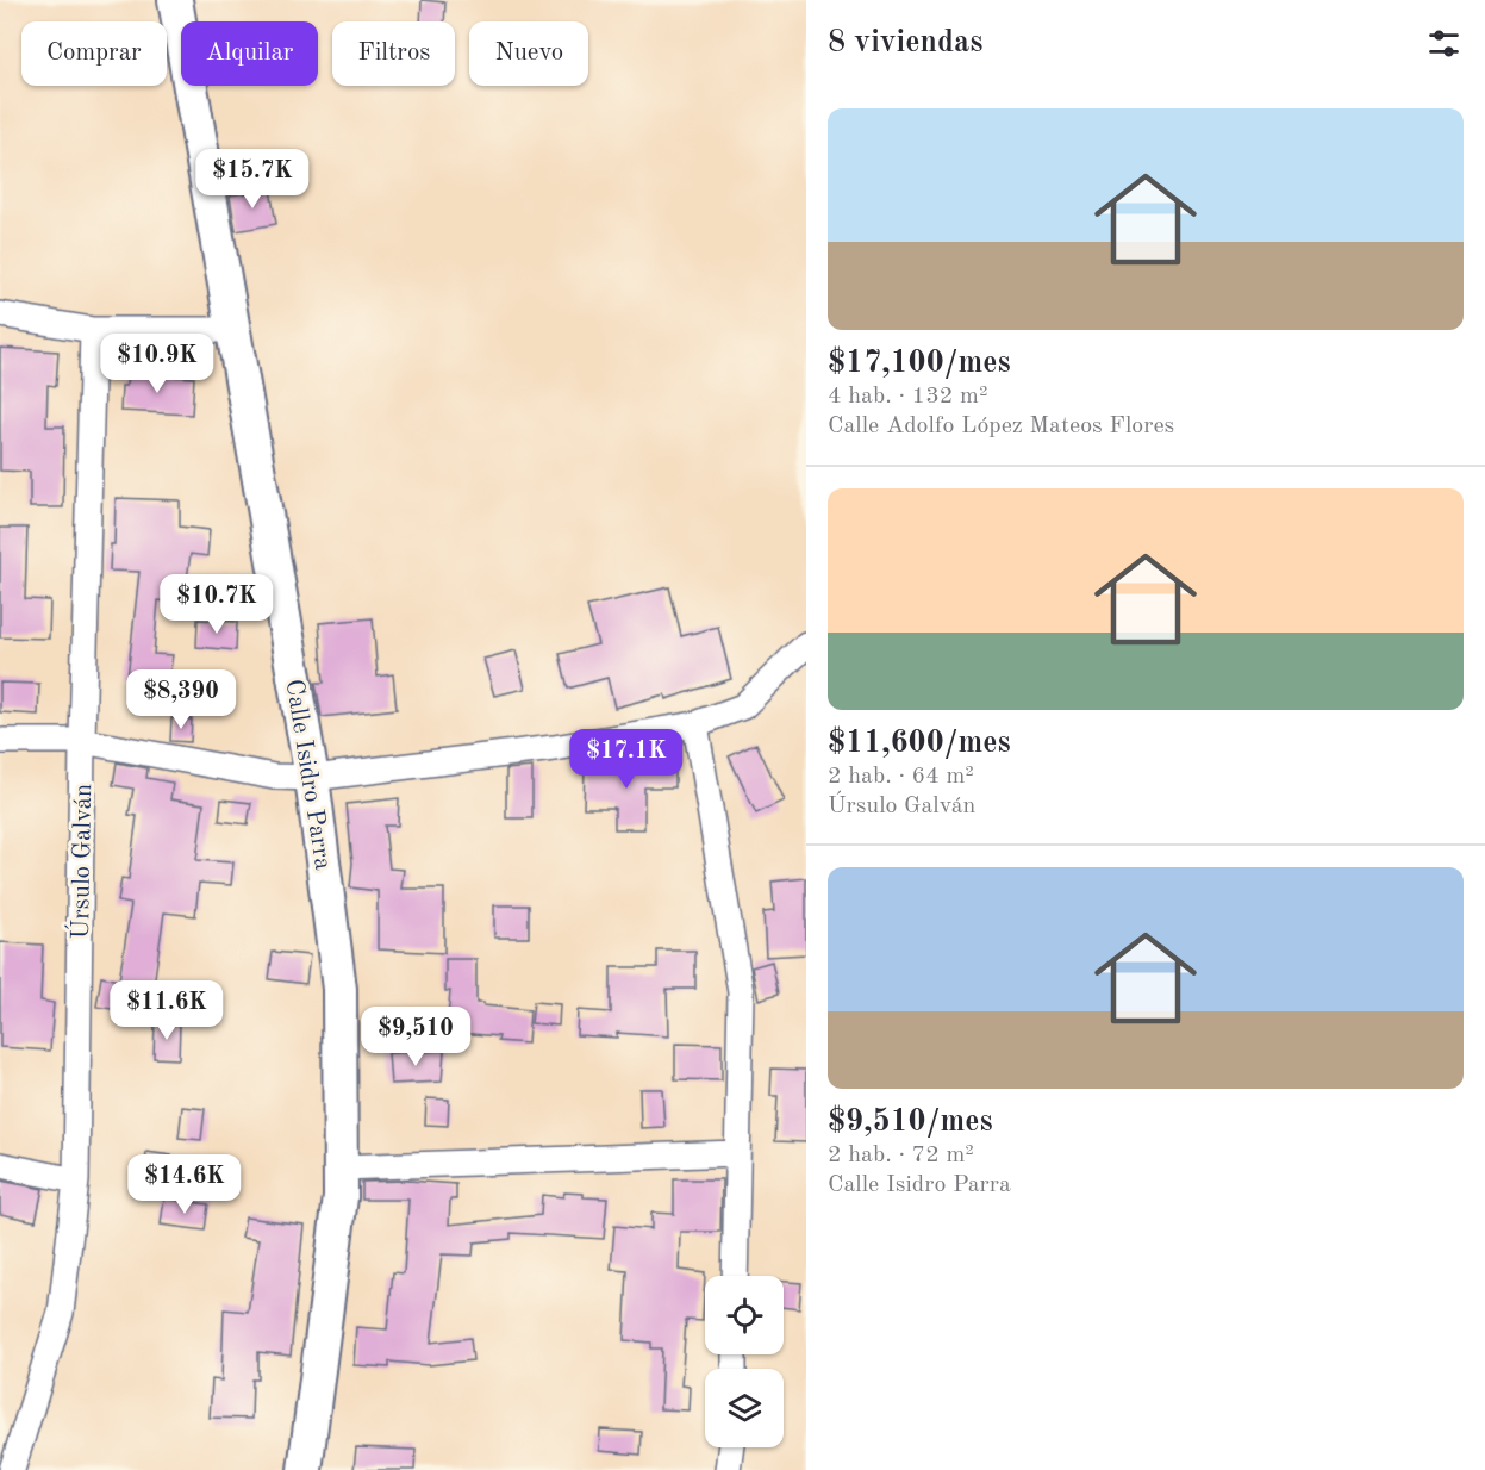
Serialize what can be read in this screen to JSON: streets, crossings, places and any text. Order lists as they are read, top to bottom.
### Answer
{
  "streets": {
    "street": ["Calle Isidro Parra", "Úrsulo Galván"]
  },
  "page": {
    "heading": "8 viviendas",
    "chip": [
      "Comprar",
      "Alquilar",
      "Filtros",
      "Nuevo"
    ],
    "list": [
      {
        "name": "$17,100/mes",
        "note": "4 hab. · 132 m² · Calle Adolfo López Mateos Flores"
      },
      {
        "name": "$11,600/mes",
        "note": "2 hab. · 64 m² · Úrsulo Galván"
      },
      {
        "name": "$9,510/mes",
        "note": "2 hab. · 72 m² · Calle Isidro Parra"
      }
    ],
    "price": [
      "$15.7K",
      "$10.9K",
      "$10.7K",
      "$8,390",
      "$17.1K",
      "$11.6K",
      "$9,510",
      "$14.6K"
    ]
  }
}
